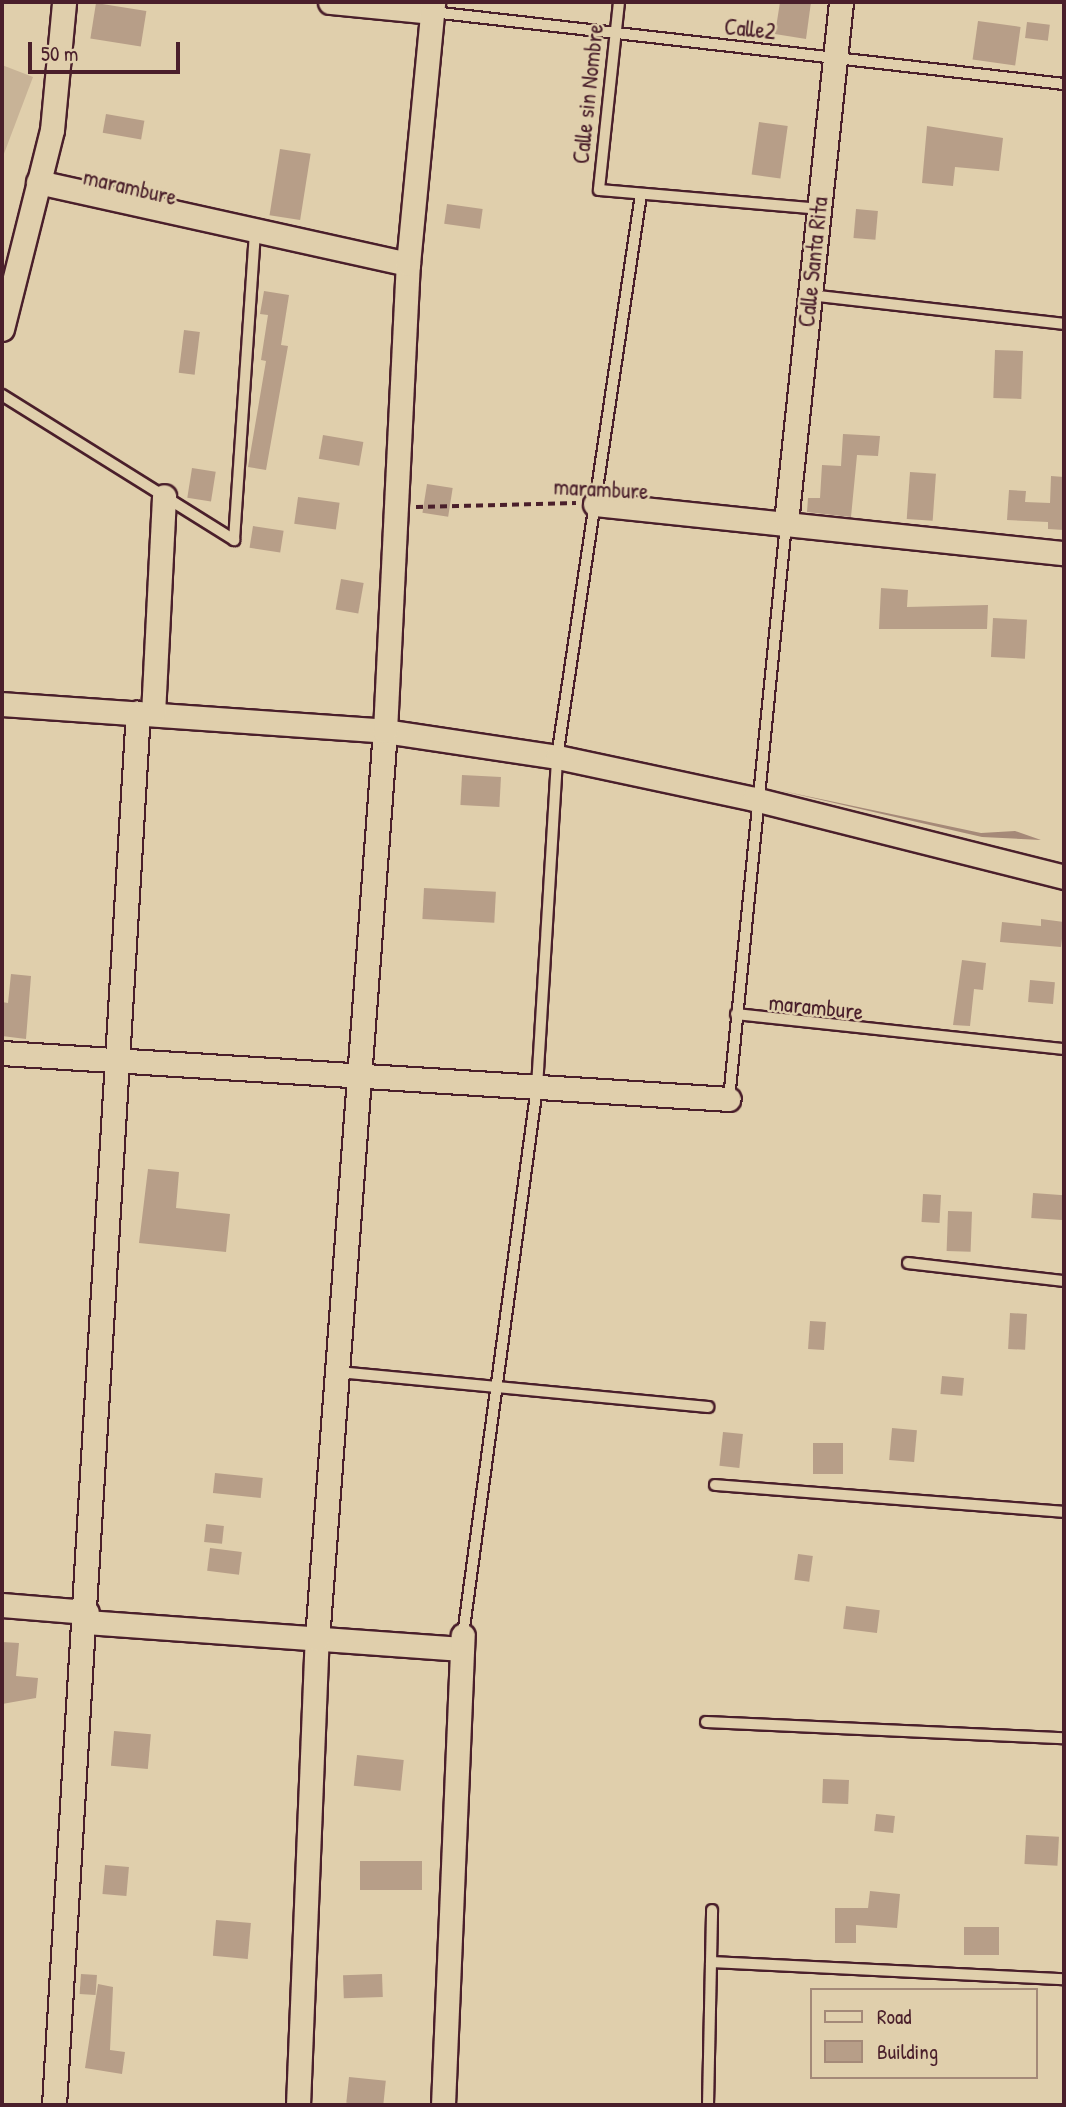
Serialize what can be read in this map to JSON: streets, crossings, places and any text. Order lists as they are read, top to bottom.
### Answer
{
  "streets": {
    "street": ["Calle Santa Rita"],
    "lane": ["Calle2", "Calle sin Nombre"],
    "path": ["marambure"]
  },
  "crossings": [
    ["Calle2", "Calle sin Nombre"],
    ["Calle2", "Calle Santa Rita"]
  ],
  "legend": ["Road", "Building"],
  "scale_bar": "50 m"
}
